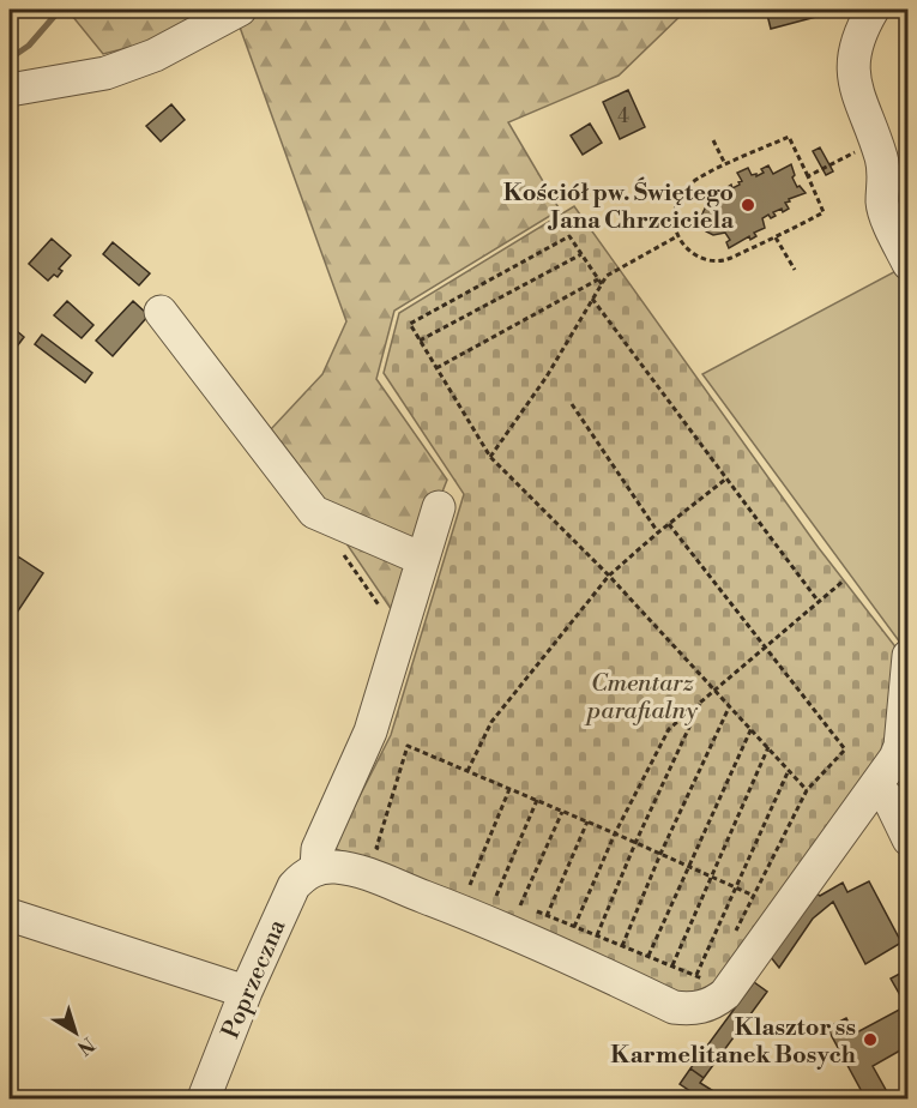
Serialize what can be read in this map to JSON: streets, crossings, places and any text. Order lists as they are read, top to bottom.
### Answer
{
  "streets": {
    "street": ["Poprzeczna"]
  },
  "parks": ["Cmentarz parafialny"],
  "places": ["Kościół pw. Świętego Jana Chrzciciela", "Klasztor ss Karmelitanek Bosych"],
  "house_numbers": ["4"],
  "north": "bottom right"
}
